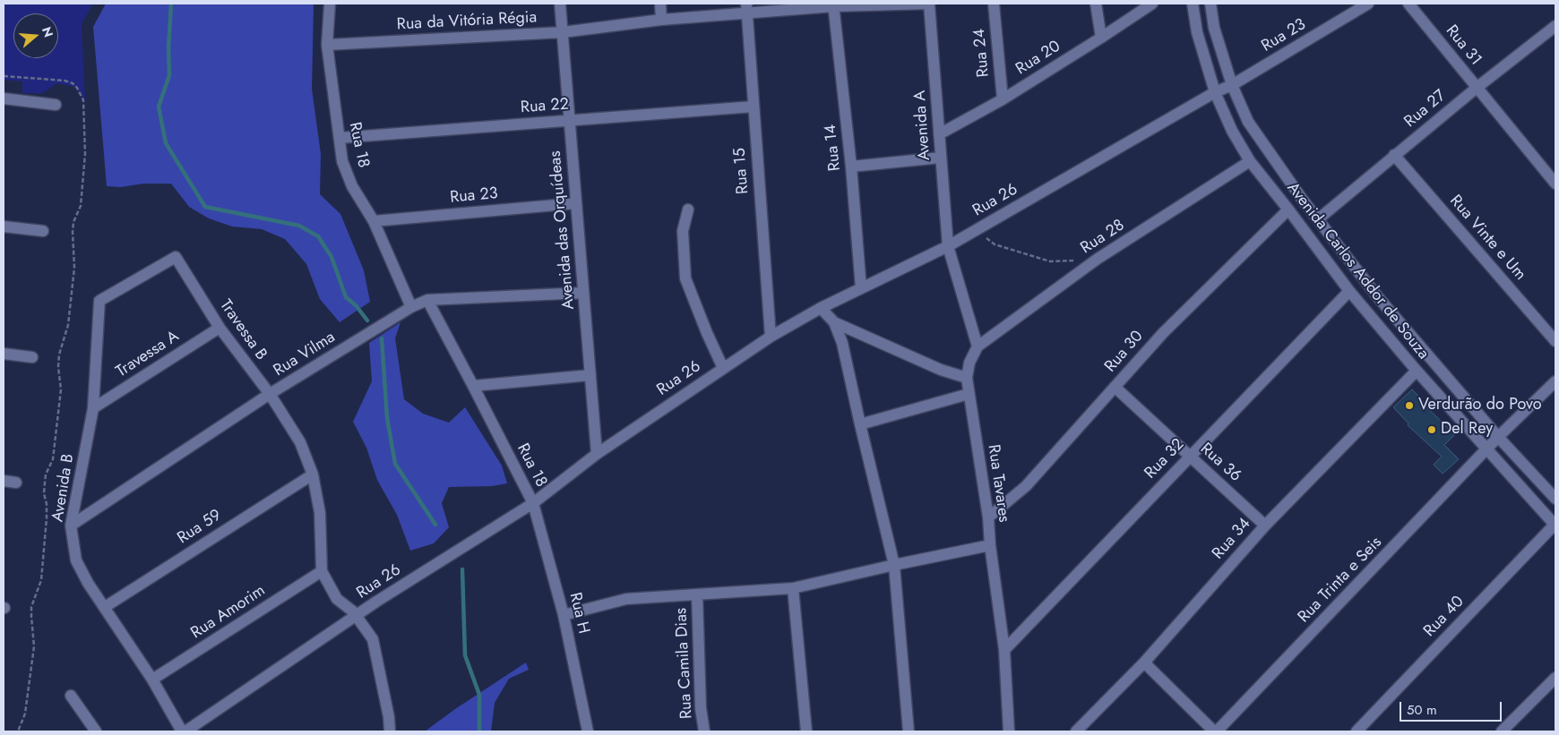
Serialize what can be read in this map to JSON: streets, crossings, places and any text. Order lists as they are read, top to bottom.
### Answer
{
  "streets": {
    "street": [
      "Rua da Vitória Régia",
      "Rua 23",
      "Rua 31",
      "Rua 24",
      "Rua 20",
      "Rua 22",
      "Rua 27",
      "Avenida A",
      "Rua 18",
      "Rua 14",
      "Rua 15",
      "Rua 26",
      "Avenida das Orquídeas",
      "Rua 28",
      "Rua Vinte e Um",
      "Avenida Carlos Addor de Souza",
      "Travessa B",
      "Rua 30",
      "Travessa A",
      "Rua Vilma",
      "Rua 32",
      "Rua 36",
      "Rua Tavares",
      "Avenida B",
      "Rua 59",
      "Rua 34",
      "Rua Trinta e Seis",
      "Rua Amorim",
      "Rua H",
      "Rua 40",
      "Rua Camila Dias"
    ]
  },
  "crossings": [
    ["Rua da Vitória Régia", "Avenida A"],
    ["Rua da Vitória Régia", "Rua 18"],
    ["Rua da Vitória Régia", "Rua 14"],
    ["Rua da Vitória Régia", "Rua 15"],
    ["Rua da Vitória Régia", "Avenida das Orquídeas"],
    ["Rua 23", "Rua 18"],
    ["Rua 23", "Rua 26"],
    ["Rua 23", "Avenida das Orquídeas"],
    ["Rua 23", "Avenida Carlos Addor de Souza"],
    ["Rua 31", "Rua 27"],
    ["Rua 24", "Rua 20"],
    ["Rua 20", "Avenida A"],
    ["Rua 22", "Rua 18"],
    ["Rua 22", "Rua 15"],
    ["Rua 22", "Avenida das Orquídeas"],
    ["Rua 27", "Rua Vinte e Um"],
    ["Rua 27", "Avenida Carlos Addor de Souza"],
    ["Avenida A", "Rua 26"],
    ["Rua 18", "Rua 26"],
    ["Rua 18", "Rua Vilma"],
    ["Rua 18", "Rua H"],
    ["Rua 14", "Rua 26"],
    ["Rua 15", "Rua 26"],
    ["Rua 26", "Avenida das Orquídeas"],
    ["Rua 26", "Avenida Carlos Addor de Souza"],
    ["Rua 26", "Travessa B"],
    ["Rua 26", "Avenida B"],
    ["Rua 26", "Rua H"],
    ["Avenida das Orquídeas", "Rua Vilma"],
    ["Rua 28", "Avenida Carlos Addor de Souza"],
    ["Rua 28", "Rua Tavares"],
    ["Avenida Carlos Addor de Souza", "Rua 30"],
    ["Avenida Carlos Addor de Souza", "Rua 32"],
    ["Avenida Carlos Addor de Souza", "Rua 34"],
    ["Avenida Carlos Addor de Souza", "Rua Trinta e Seis"],
    ["Avenida Carlos Addor de Souza", "Rua 40"],
    ["Travessa B", "Travessa A"],
    ["Travessa B", "Rua Vilma"],
    ["Travessa B", "Avenida B"],
    ["Travessa B", "Rua 59"],
    ["Travessa B", "Rua Amorim"],
    ["Rua 30", "Rua 36"],
    ["Rua 30", "Rua Tavares"],
    ["Travessa A", "Avenida B"],
    ["Rua Vilma", "Avenida B"],
    ["Rua 32", "Rua 36"],
    ["Rua 32", "Rua Tavares"],
    ["Rua 36", "Rua 34"],
    ["Avenida B", "Rua 59"],
    ["Avenida B", "Rua Amorim"]
  ],
  "places": ["Verdurão do Povo", "Del Rey"],
  "scale_bar": "50 m",
  "north": "right"
}
